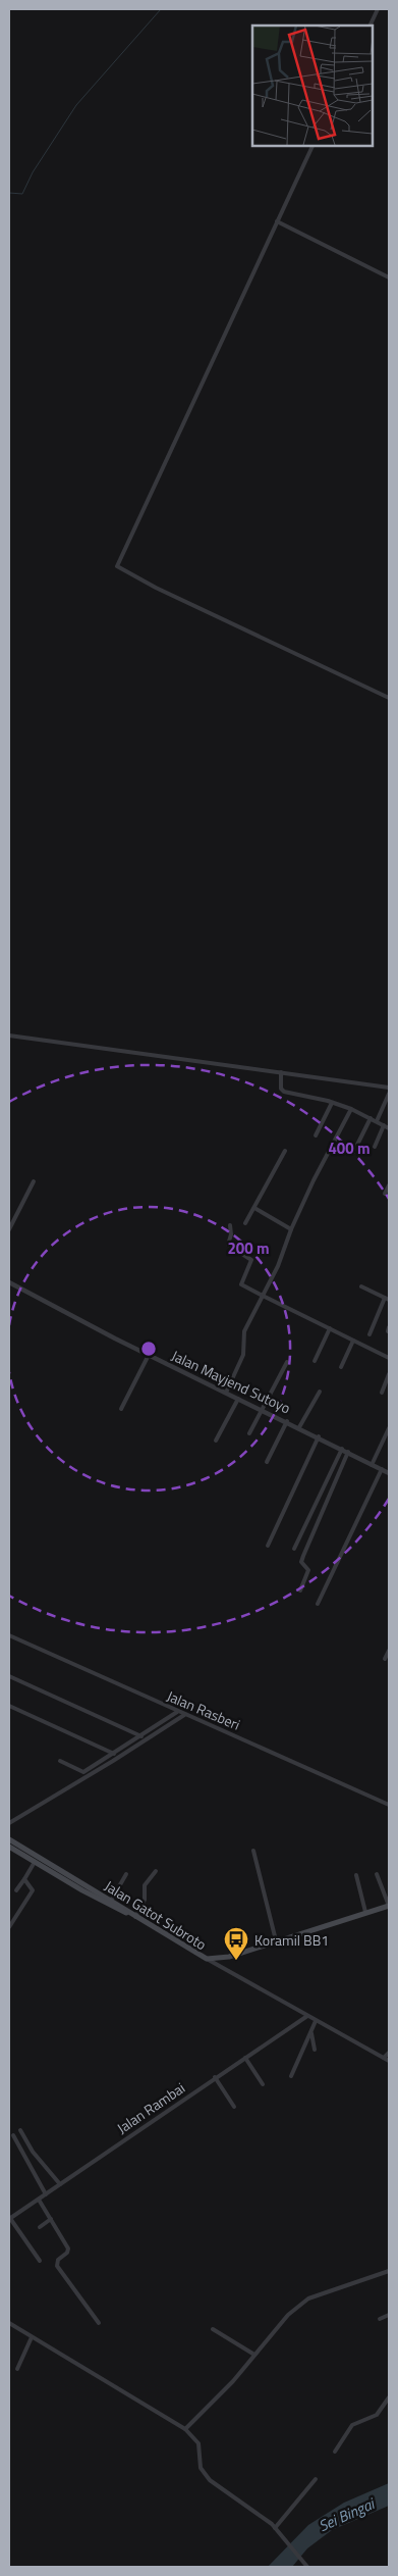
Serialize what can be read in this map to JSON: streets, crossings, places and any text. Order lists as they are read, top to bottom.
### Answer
{
  "streets": {
    "main road": ["Jalan Gatot Subroto"],
    "street": ["Jalan Mayjend Sutoyo", "Jalan Rasberi", "Jalan Rambai"]
  },
  "water": ["Sei Bingai"],
  "places": {
    "bus stop": ["Koramil BB1"]
  },
  "rings": ["400 m", "200 m"]
}
